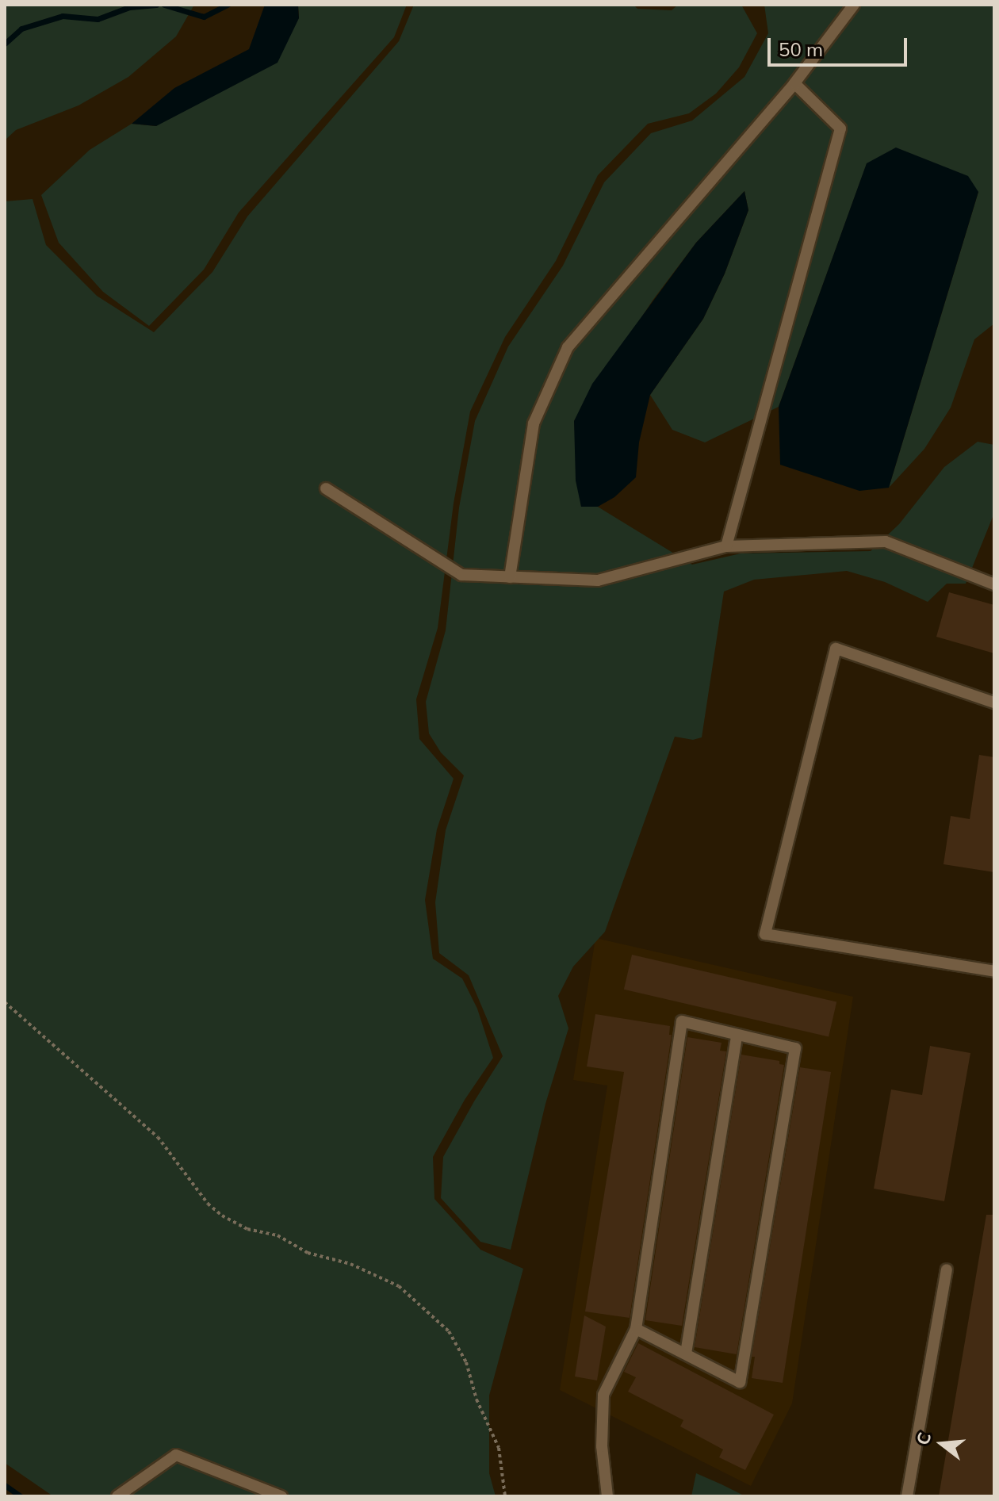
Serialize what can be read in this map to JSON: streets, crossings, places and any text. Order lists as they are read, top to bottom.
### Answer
{
  "scale_bar": "50 m",
  "north": "left"
}
